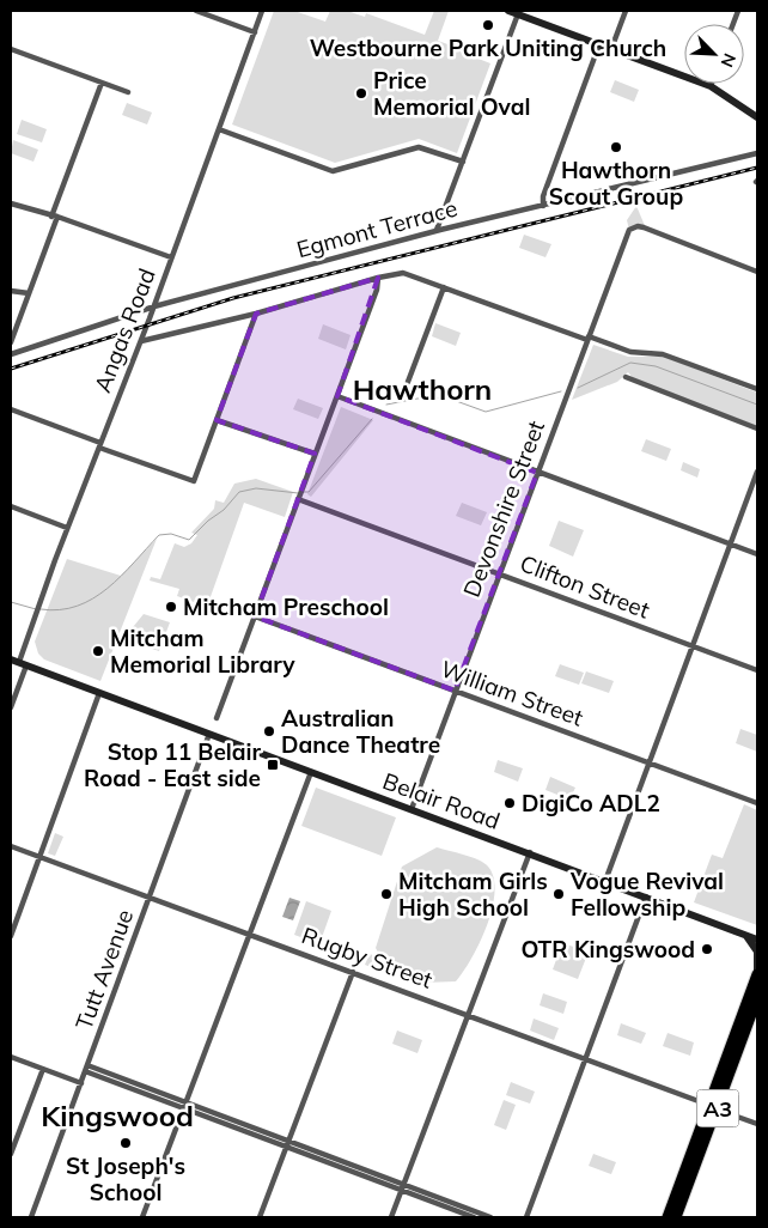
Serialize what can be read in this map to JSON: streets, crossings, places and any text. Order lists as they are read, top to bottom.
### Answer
{
  "streets": {
    "highway": ["A3"],
    "main road": ["Belair Road"],
    "street": [
      "Egmont Terrace",
      "Angas Road",
      "Devonshire Street",
      "Clifton Street",
      "William Street",
      "Rugby Street",
      "Tutt Avenue"
    ]
  },
  "crossings": [
    ["Egmont Terrace", "Angas Road"],
    ["Angas Road", "Belair Road"],
    ["Devonshire Street", "Clifton Street"],
    ["Devonshire Street", "William Street"],
    ["Devonshire Street", "Belair Road"],
    ["Belair Road", "Tutt Avenue"],
    ["Rugby Street", "Tutt Avenue"],
    ["Rugby Street", "A3"]
  ],
  "districts": ["Hawthorn", "Kingswood"],
  "places": {
    "other": [
      "Westbourne Park Uniting Church",
      "Price Memorial Oval",
      "Hawthorn Scout Group",
      "Mitcham Preschool",
      "Mitcham Memorial Library",
      "Australian Dance Theatre",
      "DigiCo ADL2",
      "Mitcham Girls High School",
      "Vogue Revival Fellowship",
      "OTR Kingswood",
      "St Joseph's School"
    ],
    "transit": ["Stop 11 Belair Road - East side"]
  },
  "north": "bottom right"
}
